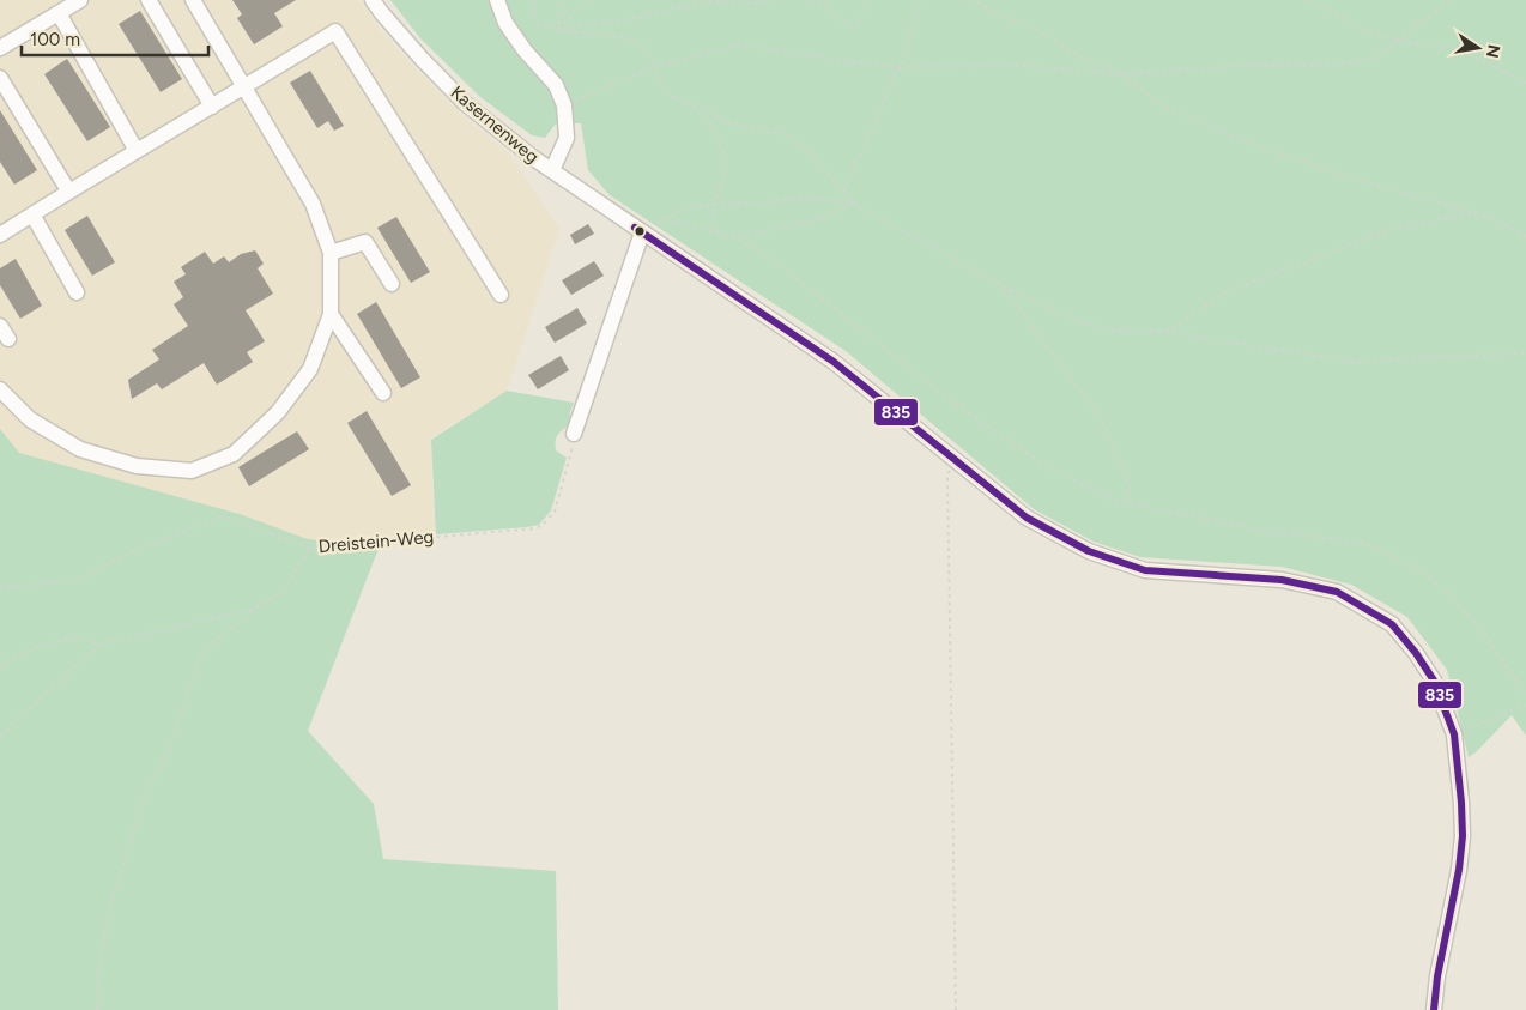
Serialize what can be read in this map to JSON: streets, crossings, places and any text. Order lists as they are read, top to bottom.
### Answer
{
  "streets": {
    "street": ["Kasernenweg"],
    "path": ["Dreistein-Weg"]
  },
  "lines": ["transit line 835"],
  "scale_bar": "100 m",
  "north": "right"
}
